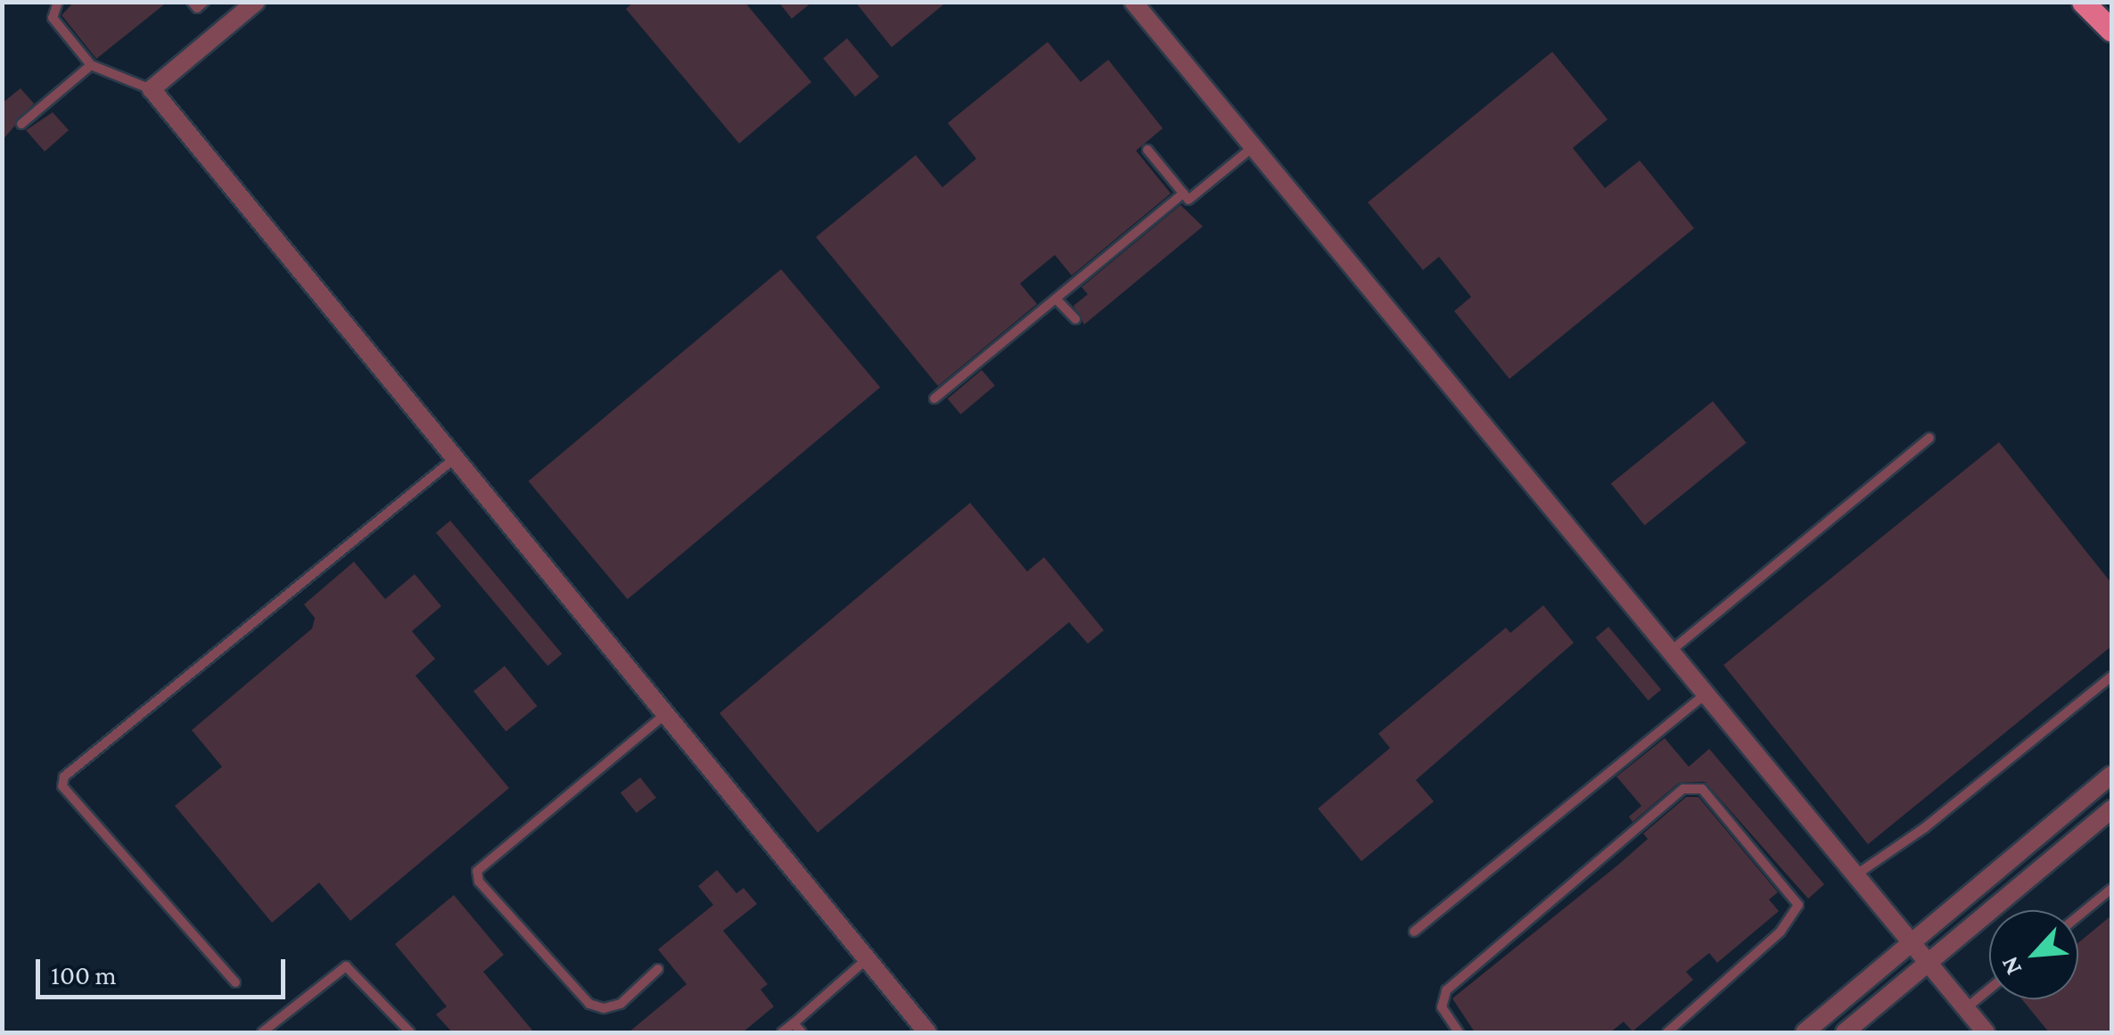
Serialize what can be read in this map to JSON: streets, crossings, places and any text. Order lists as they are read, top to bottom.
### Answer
{
  "scale_bar": "100 m",
  "north": "bottom left"
}
